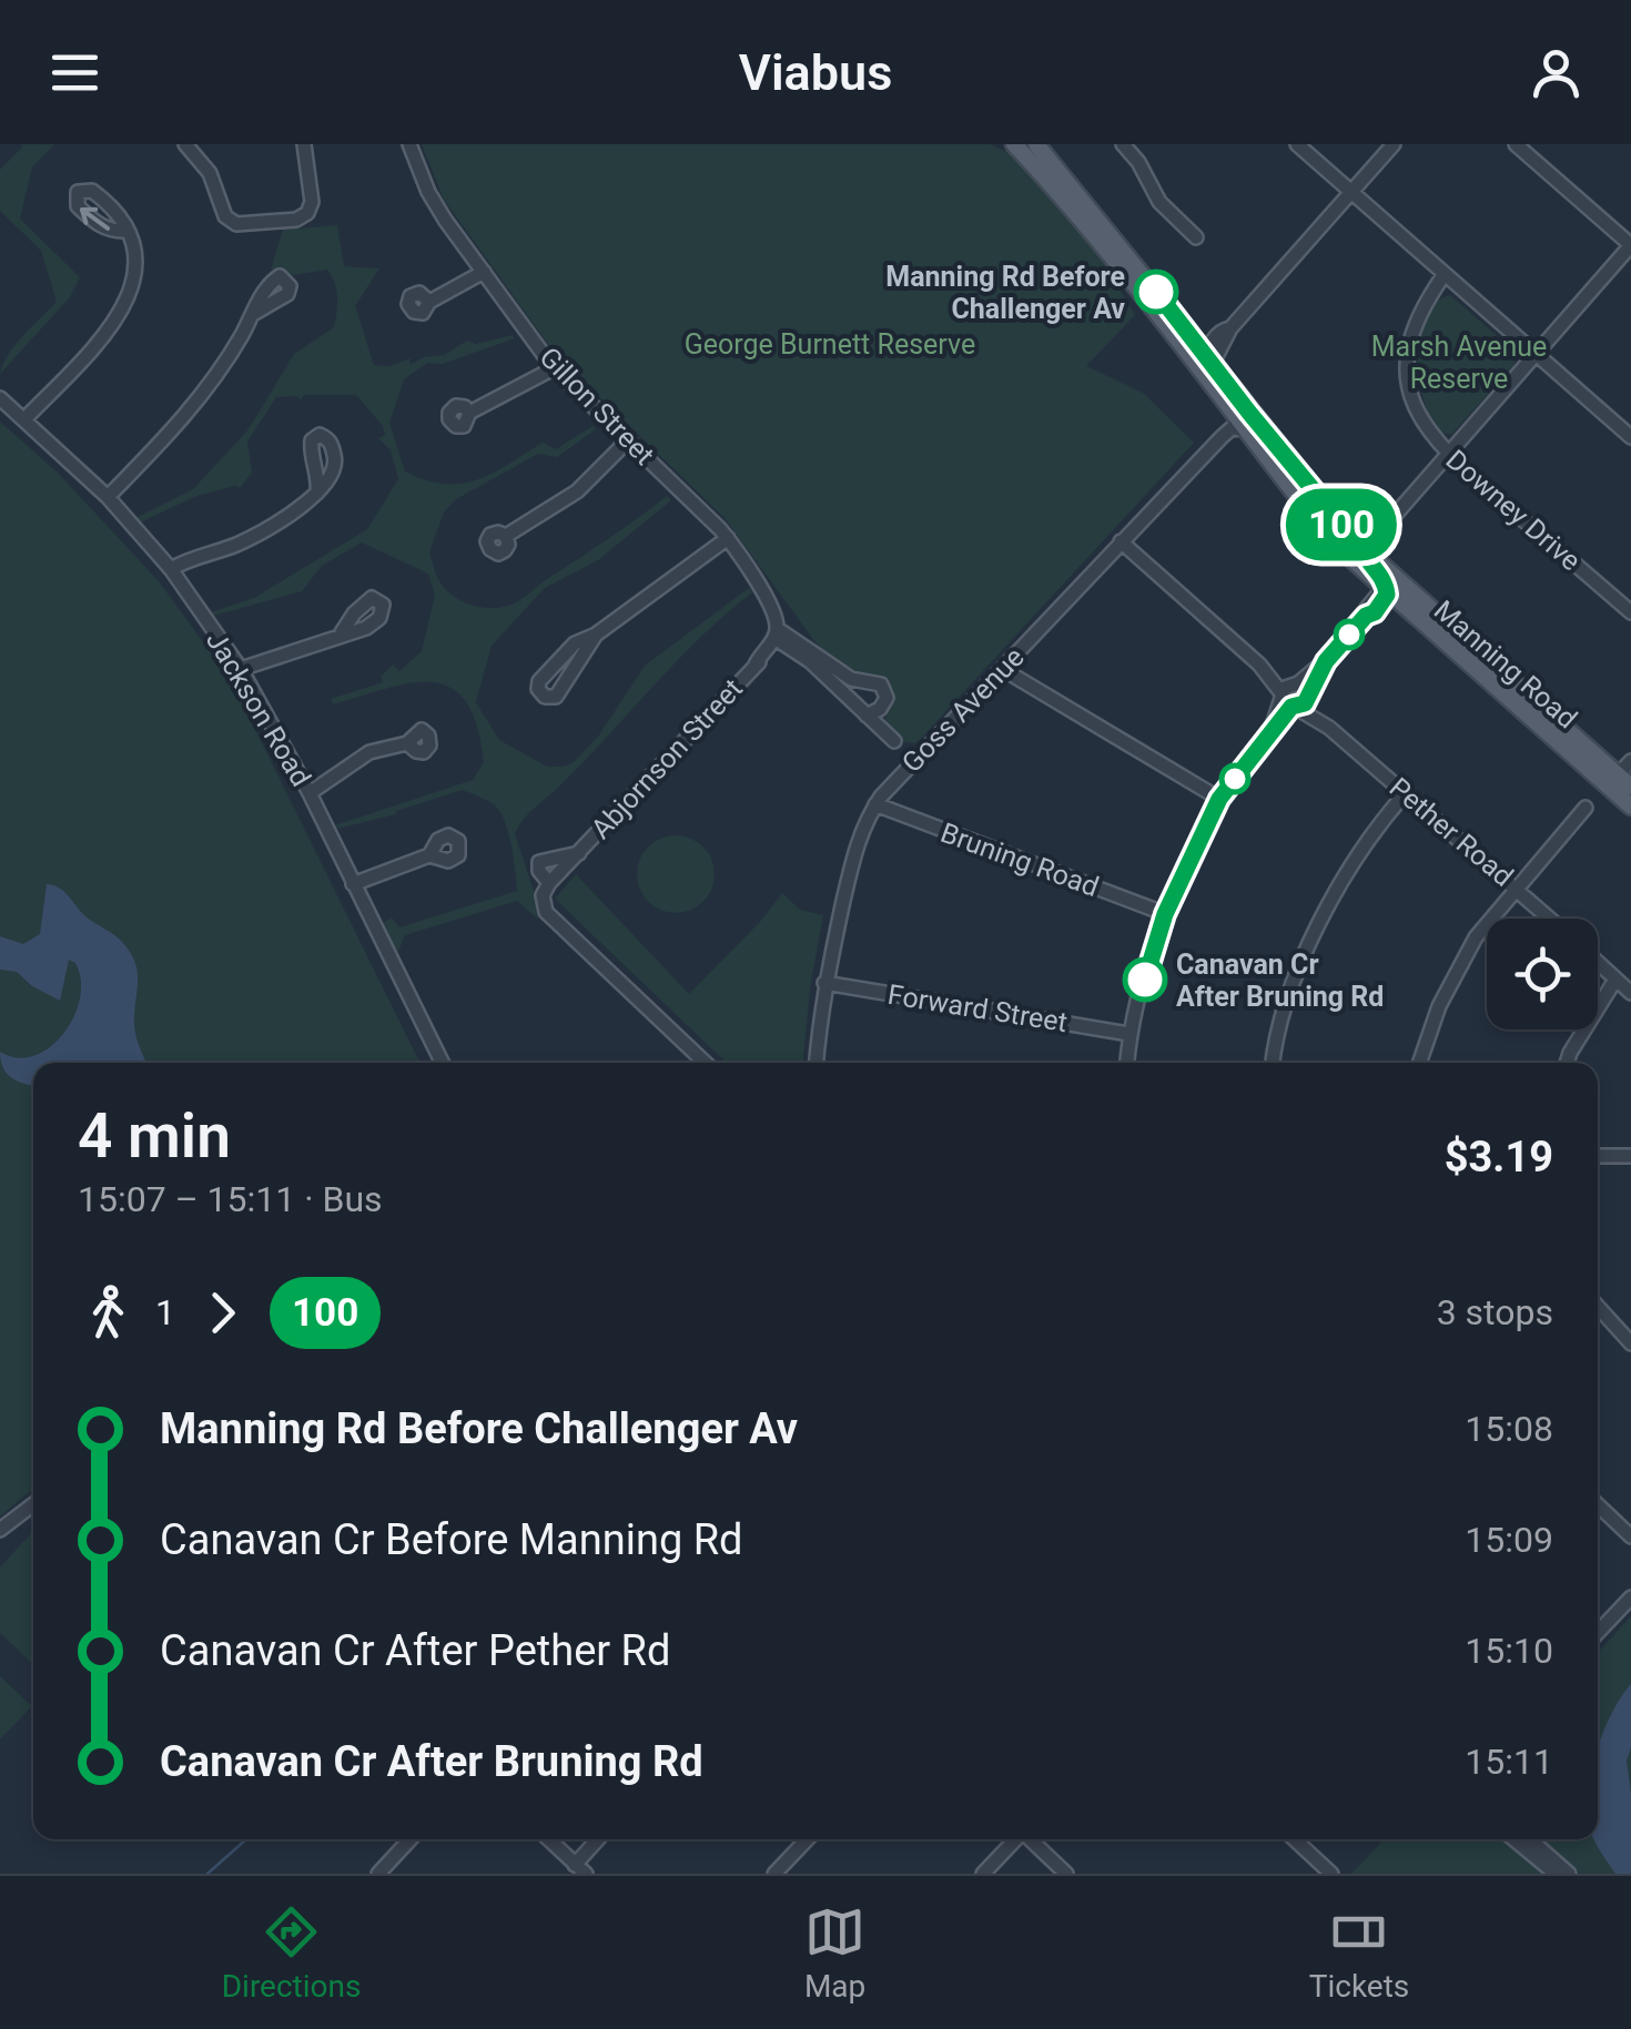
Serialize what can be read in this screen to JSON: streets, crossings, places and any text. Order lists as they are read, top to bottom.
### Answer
{
  "streets": {
    "main road": ["Manning Road"],
    "street": [
      "Gillon Street",
      "Downey Drive",
      "Jackson Road",
      "Goss Avenue",
      "Abjornson Street",
      "Pether Road",
      "Bruning Road",
      "Forward Street"
    ]
  },
  "crossings": [
    ["Gillon Street", "Abjornson Street"],
    ["Manning Road", "Goss Avenue"],
    ["Goss Avenue", "Pether Road"],
    ["Goss Avenue", "Bruning Road"],
    ["Goss Avenue", "Forward Street"]
  ],
  "parks": ["George Burnett Reserve", "Marsh Avenue Reserve"],
  "places": ["Manning Rd Before Challenger Av", "Canavan Cr After Bruning Rd"],
  "lines": ["bus line 100"],
  "page": {
    "header": "Viabus",
    "on_map": "100",
    "heading": ["4 min", "15:07 – 15:11 · Bus", "$3.19"],
    "legs": ["1", "100", "3 stops"],
    "list": [
      {
        "name": "Manning Rd Before Challenger Av",
        "value": "15:08"
      },
      {
        "name": "Canavan Cr Before Manning Rd",
        "value": "15:09"
      },
      {
        "name": "Canavan Cr After Pether Rd",
        "value": "15:10"
      },
      {
        "name": "Canavan Cr After Bruning Rd",
        "value": "15:11"
      }
    ],
    "tabs": ["Directions", "Map", "Tickets"]
  }
}
